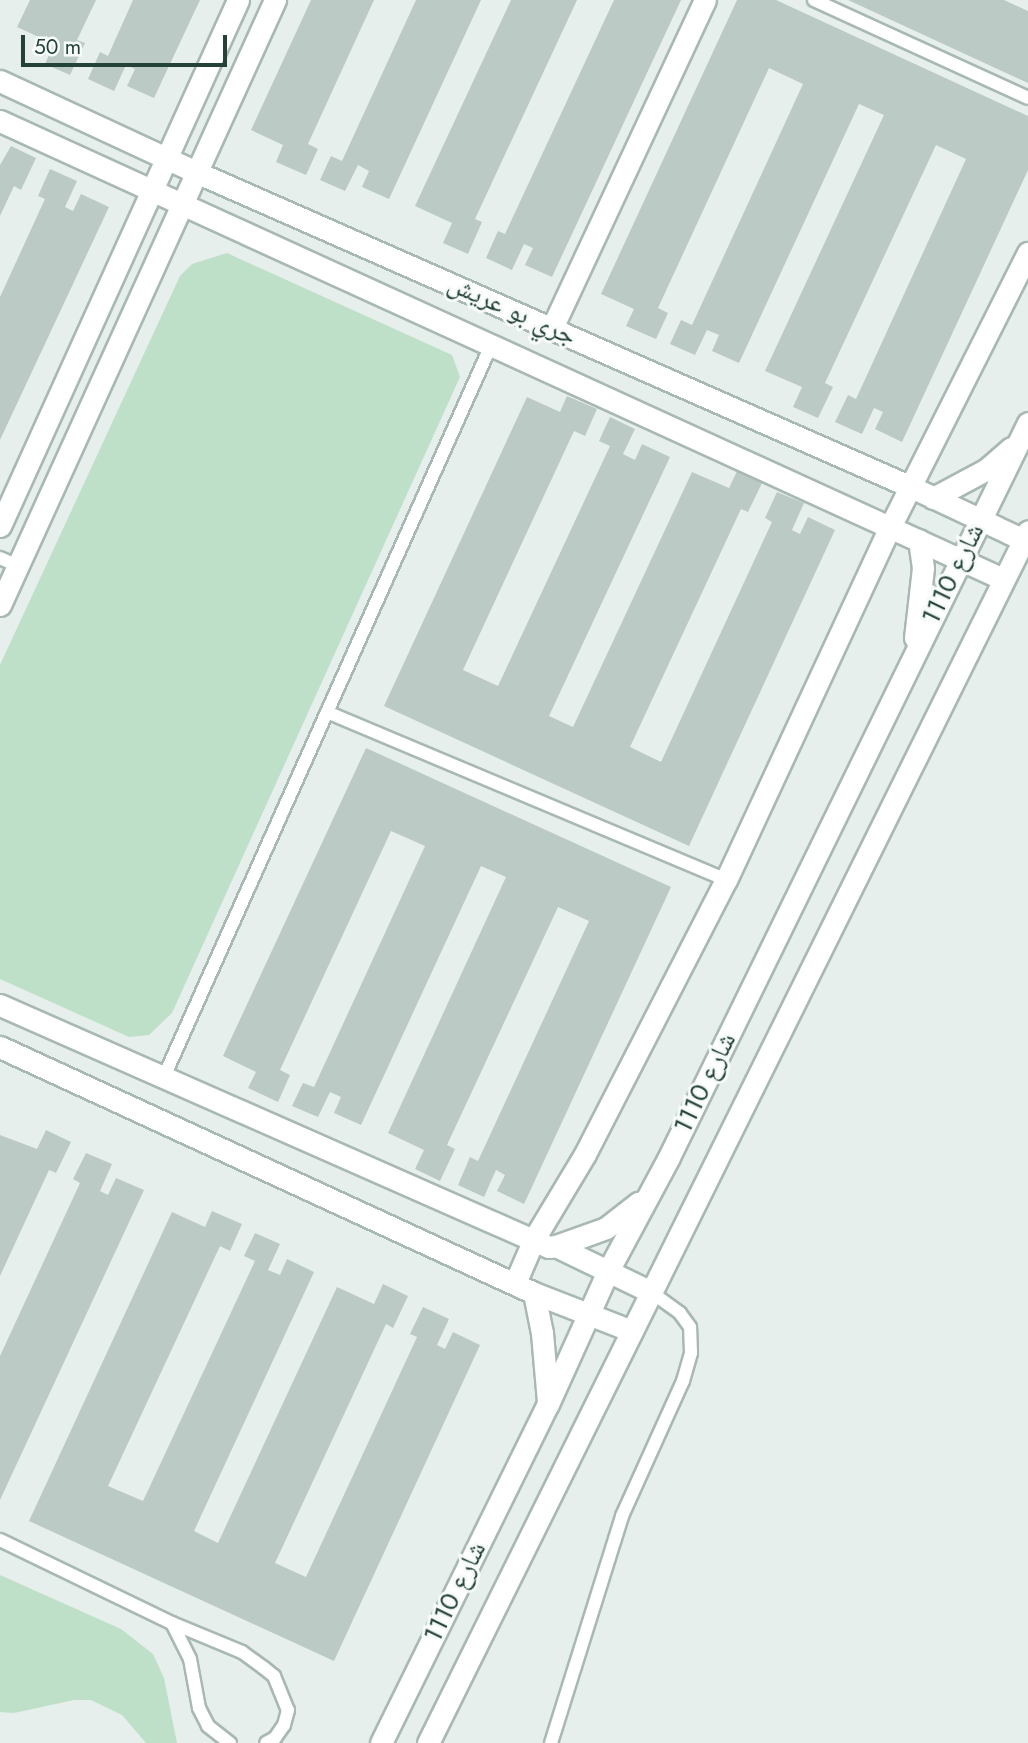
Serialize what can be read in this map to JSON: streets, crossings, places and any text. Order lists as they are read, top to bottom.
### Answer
{
  "streets": {
    "street": ["جري بو عريش", "شارع 1110"]
  },
  "crossings": [
    ["جري بو عريش", "شارع 1110"]
  ],
  "scale_bar": "50 m"
}
